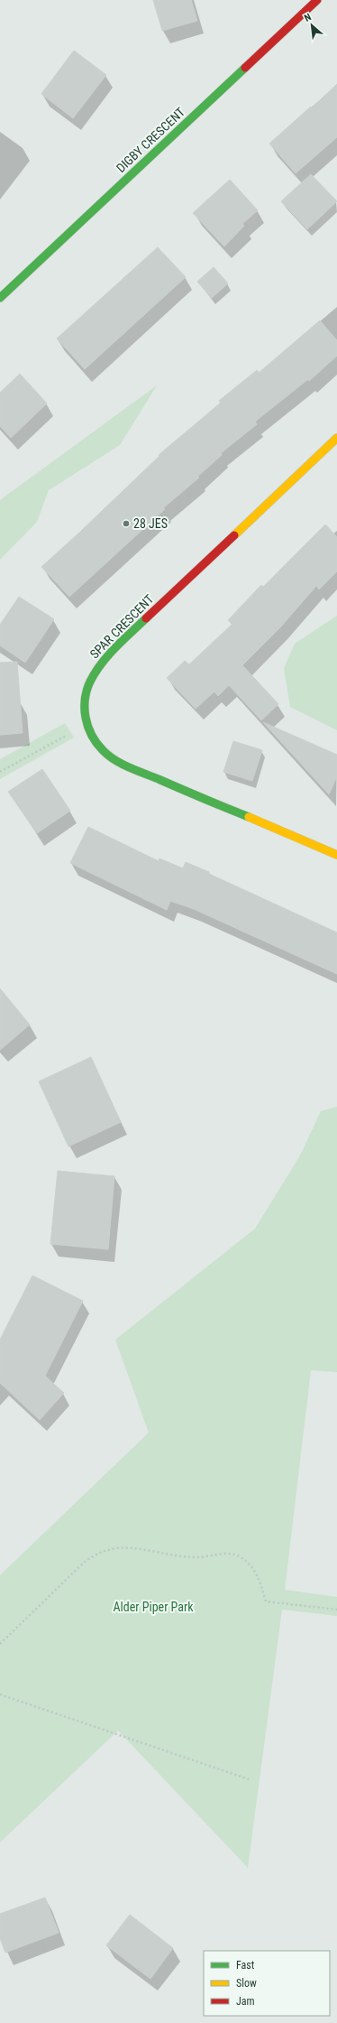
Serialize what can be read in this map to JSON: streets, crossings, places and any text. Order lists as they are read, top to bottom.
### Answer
{
  "streets": {
    "street": ["DIGBY CRESCENT", "SPAR CRESCENT"]
  },
  "parks": ["Alder Piper Park"],
  "places": ["28 JES"],
  "legend": ["Fast", "Slow", "Jam"],
  "north": "top left"
}
